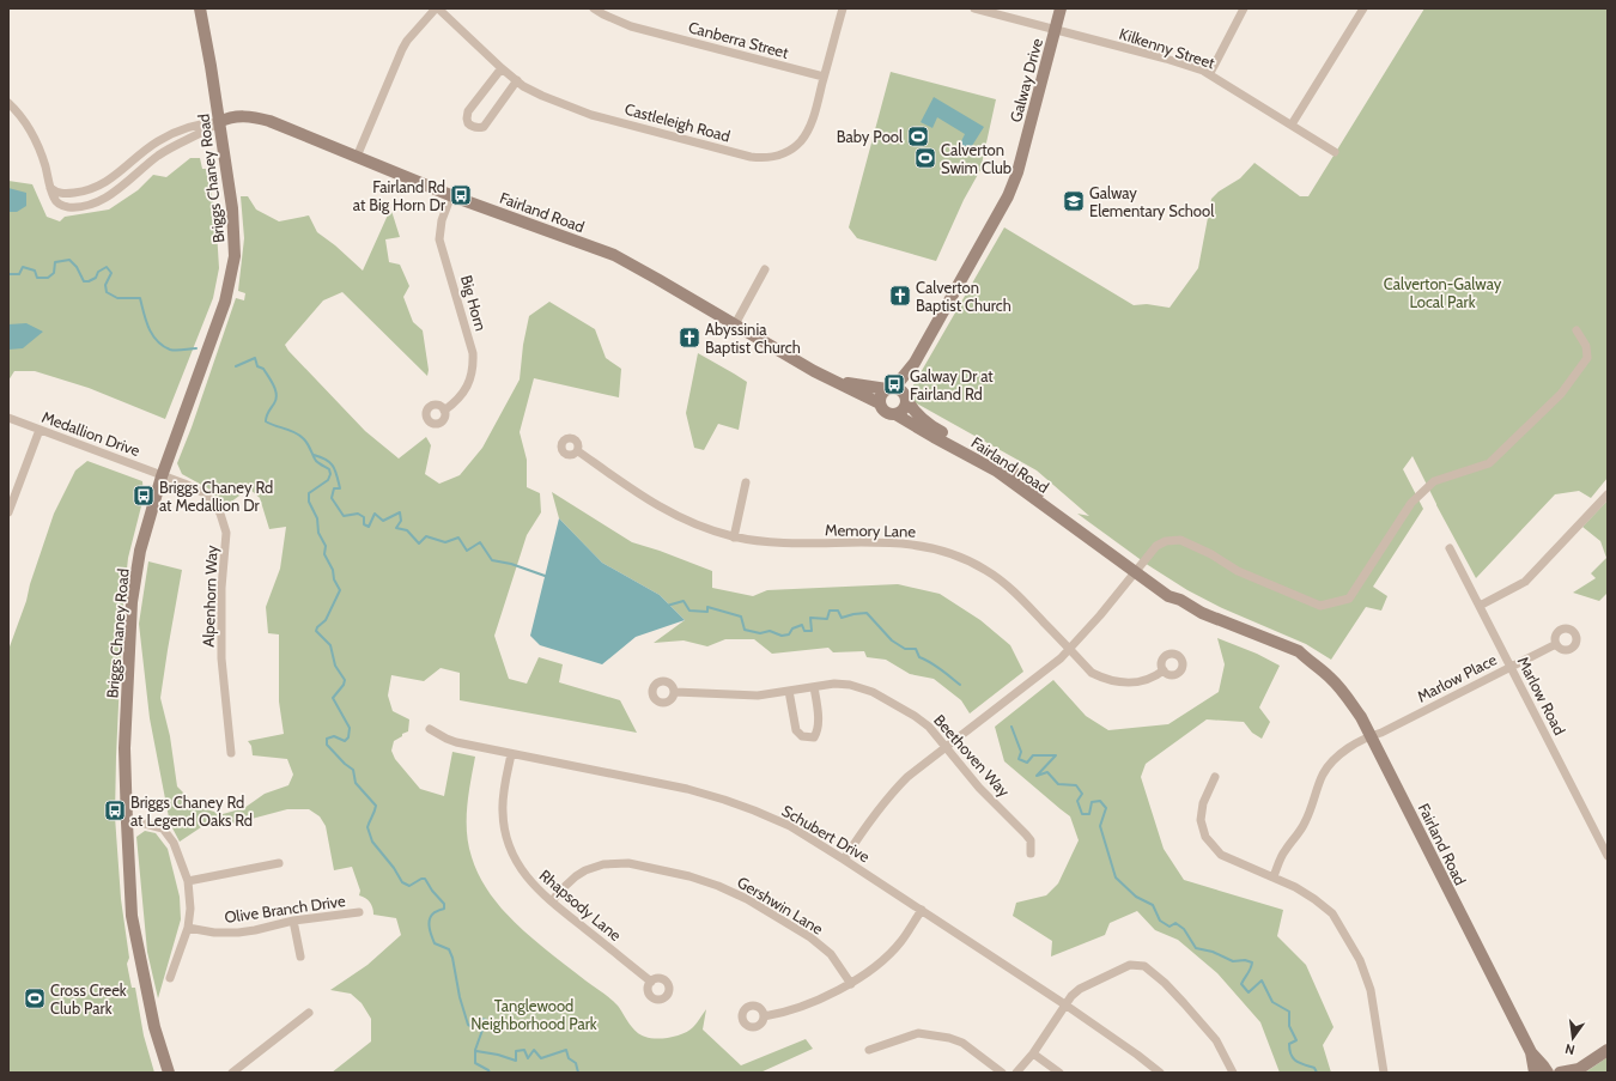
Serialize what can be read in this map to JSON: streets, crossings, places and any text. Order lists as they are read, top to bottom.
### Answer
{
  "streets": {
    "main road": ["Galway Drive", "Briggs Chaney Road", "Fairland Road"],
    "street": [
      "Canberra Street",
      "Kilkenny Street",
      "Castleleigh Road",
      "Big Horn",
      "Medallion Drive",
      "Memory Lane",
      "Alpenhorn Way",
      "Marlow Place",
      "Marlow Road",
      "Beethoven Way",
      "Schubert Drive",
      "Rhapsody Lane",
      "Gershwin Lane",
      "Olive Branch Drive"
    ]
  },
  "crossings": [
    ["Canberra Street", "Castleleigh Road"],
    ["Kilkenny Street", "Galway Drive"],
    ["Galway Drive", "Fairland Road"],
    ["Briggs Chaney Road", "Fairland Road"],
    ["Briggs Chaney Road", "Medallion Drive"],
    ["Briggs Chaney Road", "Alpenhorn Way"],
    ["Fairland Road", "Big Horn"],
    ["Fairland Road", "Marlow Place"],
    ["Medallion Drive", "Alpenhorn Way"],
    ["Marlow Place", "Marlow Road"],
    ["Schubert Drive", "Rhapsody Lane"],
    ["Rhapsody Lane", "Gershwin Lane"]
  ],
  "parks": ["Calverton-Galway Local Park", "Tanglewood Neighborhood Park"],
  "places": {
    "sports": ["Baby Pool", "Calverton Swim Club", "Cross Creek Club Park"],
    "bus stop": [
      "Fairland Rd at Big Horn Dr",
      "Galway Dr at Fairland Rd",
      "Briggs Chaney Rd at Medallion Dr",
      "Briggs Chaney Rd at Legend Oaks Rd"
    ],
    "school or university": ["Galway Elementary School"],
    "church": ["Calverton Baptist Church", "Abyssinia Baptist Church"]
  },
  "north": "bottom"
}
